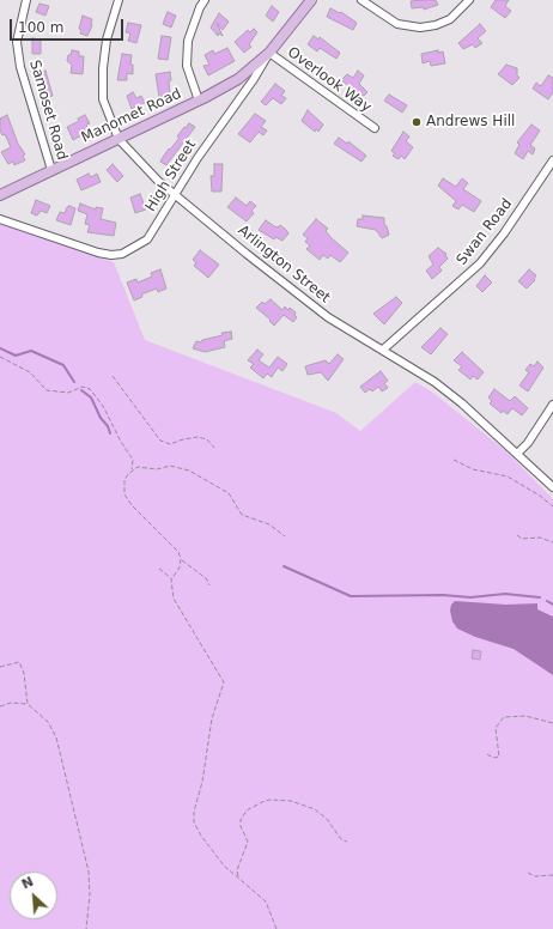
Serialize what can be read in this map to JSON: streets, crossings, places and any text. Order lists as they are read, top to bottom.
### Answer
{
  "streets": {
    "main road": ["Manomet Road", "High Street"],
    "street": [
      "Overlook Way",
      "Samoset Road",
      "Swan Road",
      "Arlington Street"
    ]
  },
  "crossings": [
    ["Overlook Way", "Manomet Road"],
    ["Overlook Way", "High Street"],
    ["Samoset Road", "Manomet Road"],
    ["Manomet Road", "High Street"],
    ["Manomet Road", "Arlington Street"],
    ["High Street", "Arlington Street"],
    ["Swan Road", "Arlington Street"]
  ],
  "places": ["Andrews Hill"],
  "scale_bar": "100 m",
  "north": "top left"
}
